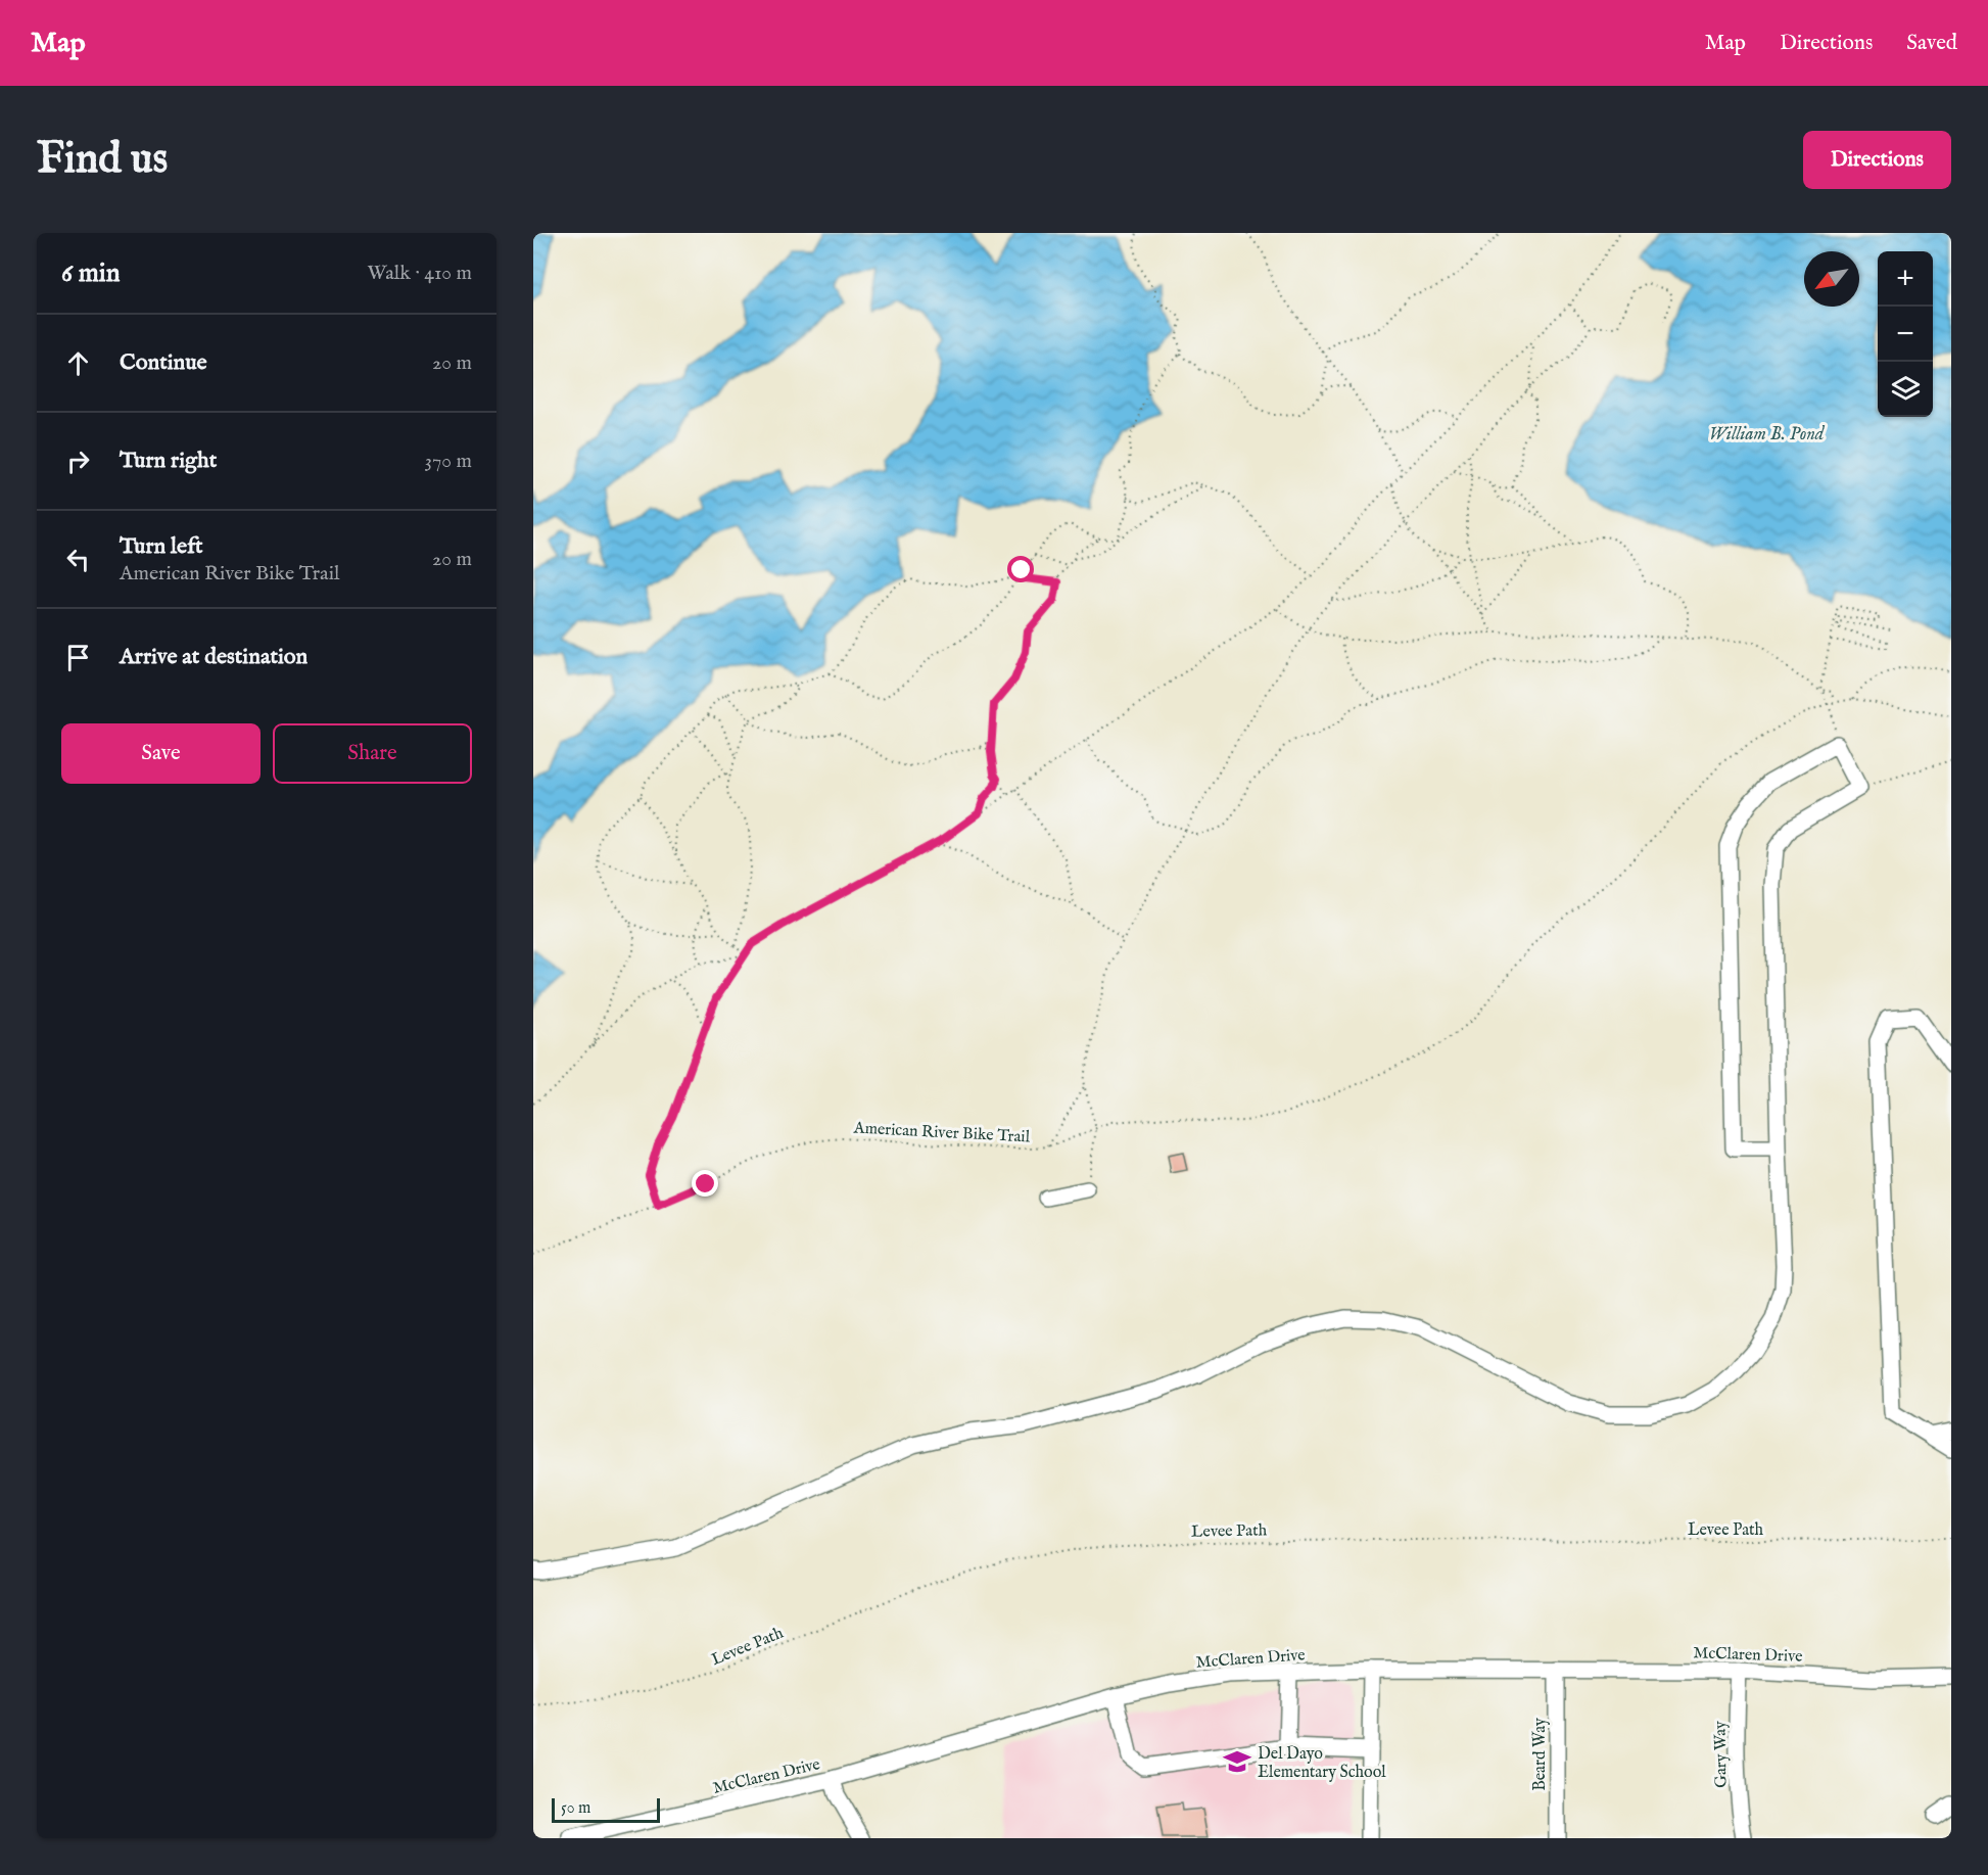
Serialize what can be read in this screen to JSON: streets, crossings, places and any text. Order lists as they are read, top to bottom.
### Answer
{
  "streets": {
    "street": ["McClaren Drive", "Beard Way", "Gary Way"],
    "path": ["American River Bike Trail", "Levee Path"]
  },
  "crossings": [
    ["McClaren Drive", "Beard Way"],
    ["McClaren Drive", "Gary Way"]
  ],
  "water": ["William B. Pond"],
  "places": {
    "school or university": ["Del Dayo Elementary School"]
  },
  "scale_bar": "50 m",
  "north": "bottom left",
  "page": {
    "header": "Map",
    "nav": ["Map", "Directions", "Saved"],
    "buttons": [
      "Directions",
      ["Save", "Share"]
    ],
    "title": "Find us",
    "heading": ["6 min", "Walk · 410 m"],
    "map_buttons": ["+", "−"],
    "list": [
      ["Continue", "20 m"],
      ["Turn right", "370 m"],
      ["Turn left", "American River Bike Trail", "20 m"],
      "Arrive at destination"
    ],
    "scale": "50 m"
  }
}
